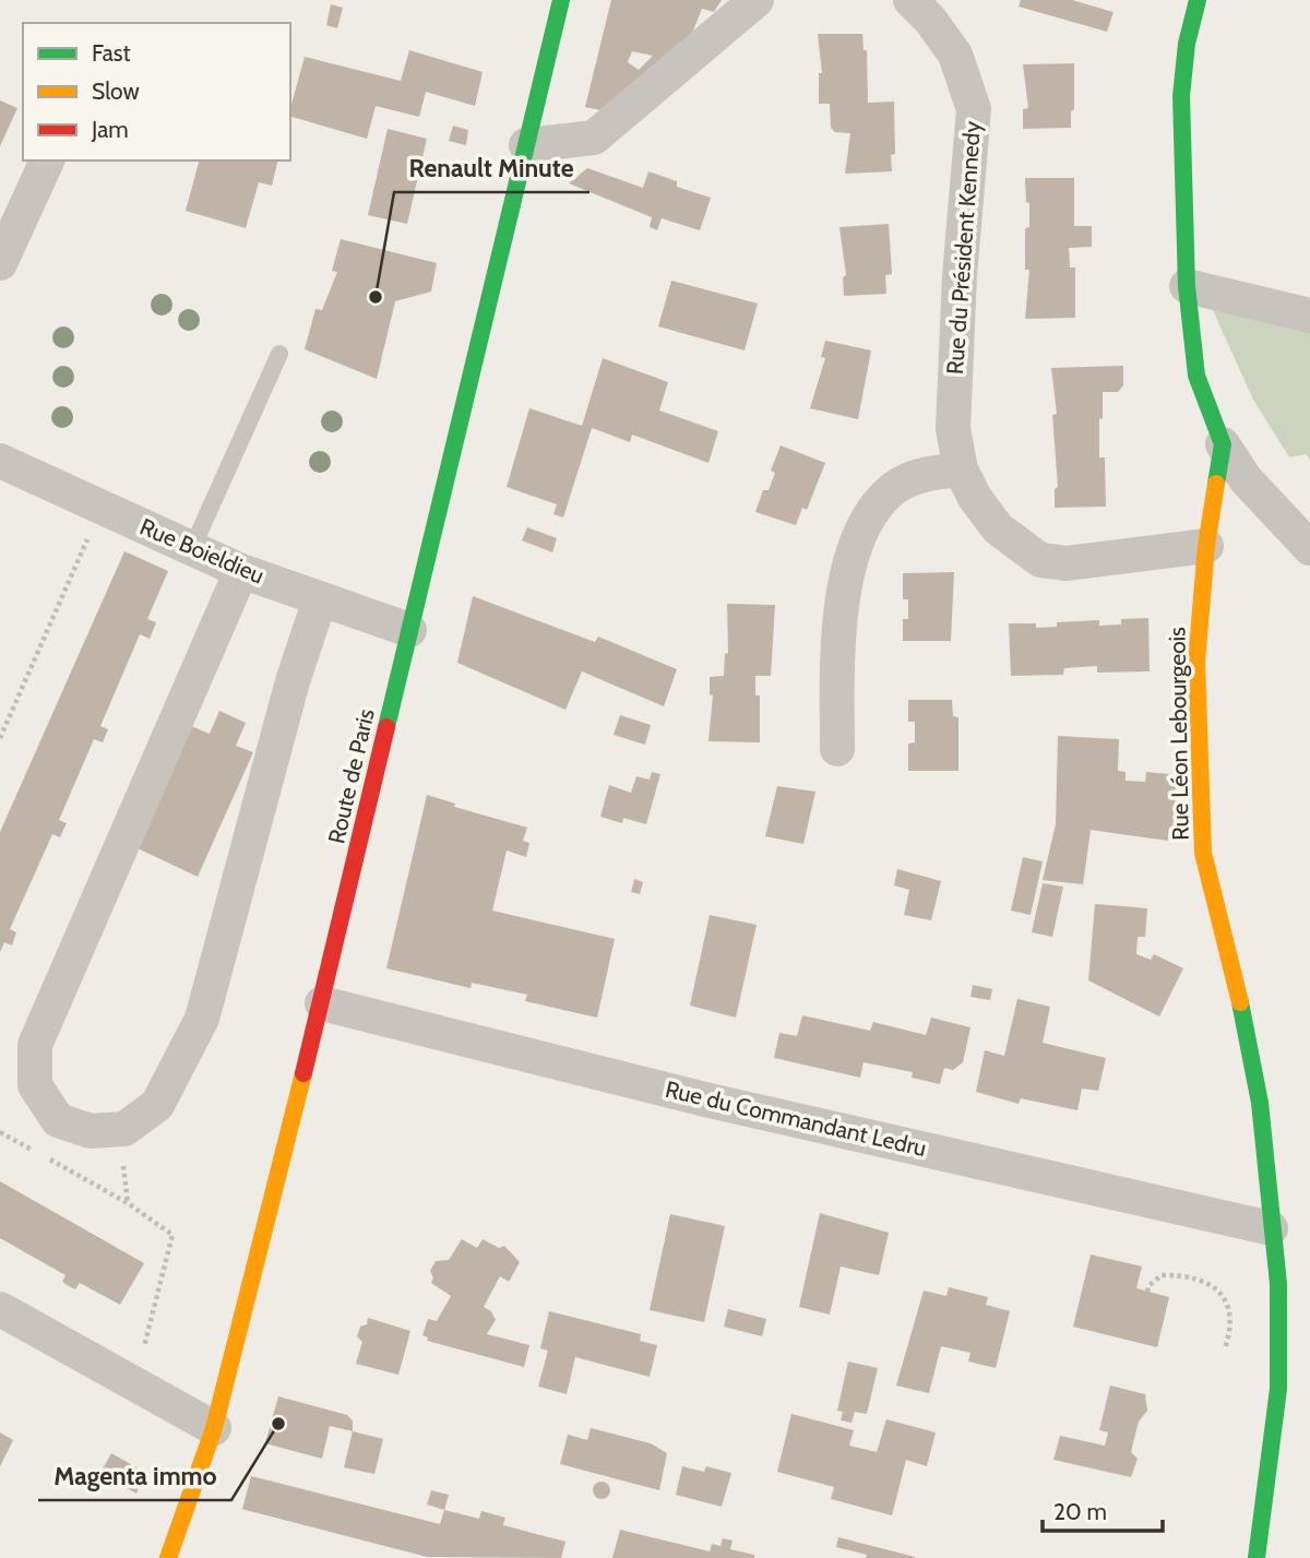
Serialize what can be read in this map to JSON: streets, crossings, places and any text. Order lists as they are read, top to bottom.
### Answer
{
  "streets": {
    "main road": ["Rue Léon Lebourgeois", "Route de Paris"],
    "street": ["Rue du Président Kennedy", "Rue Boieldieu", "Rue du Commandant Ledru"]
  },
  "crossings": [
    ["Rue du Président Kennedy", "Rue Léon Lebourgeois"],
    ["Rue Boieldieu", "Route de Paris"],
    ["Rue Léon Lebourgeois", "Rue du Commandant Ledru"],
    ["Route de Paris", "Rue du Commandant Ledru"]
  ],
  "places": ["Renault Minute", "Magenta immo"],
  "legend": ["Fast", "Slow", "Jam"],
  "scale_bar": "20 m"
}
